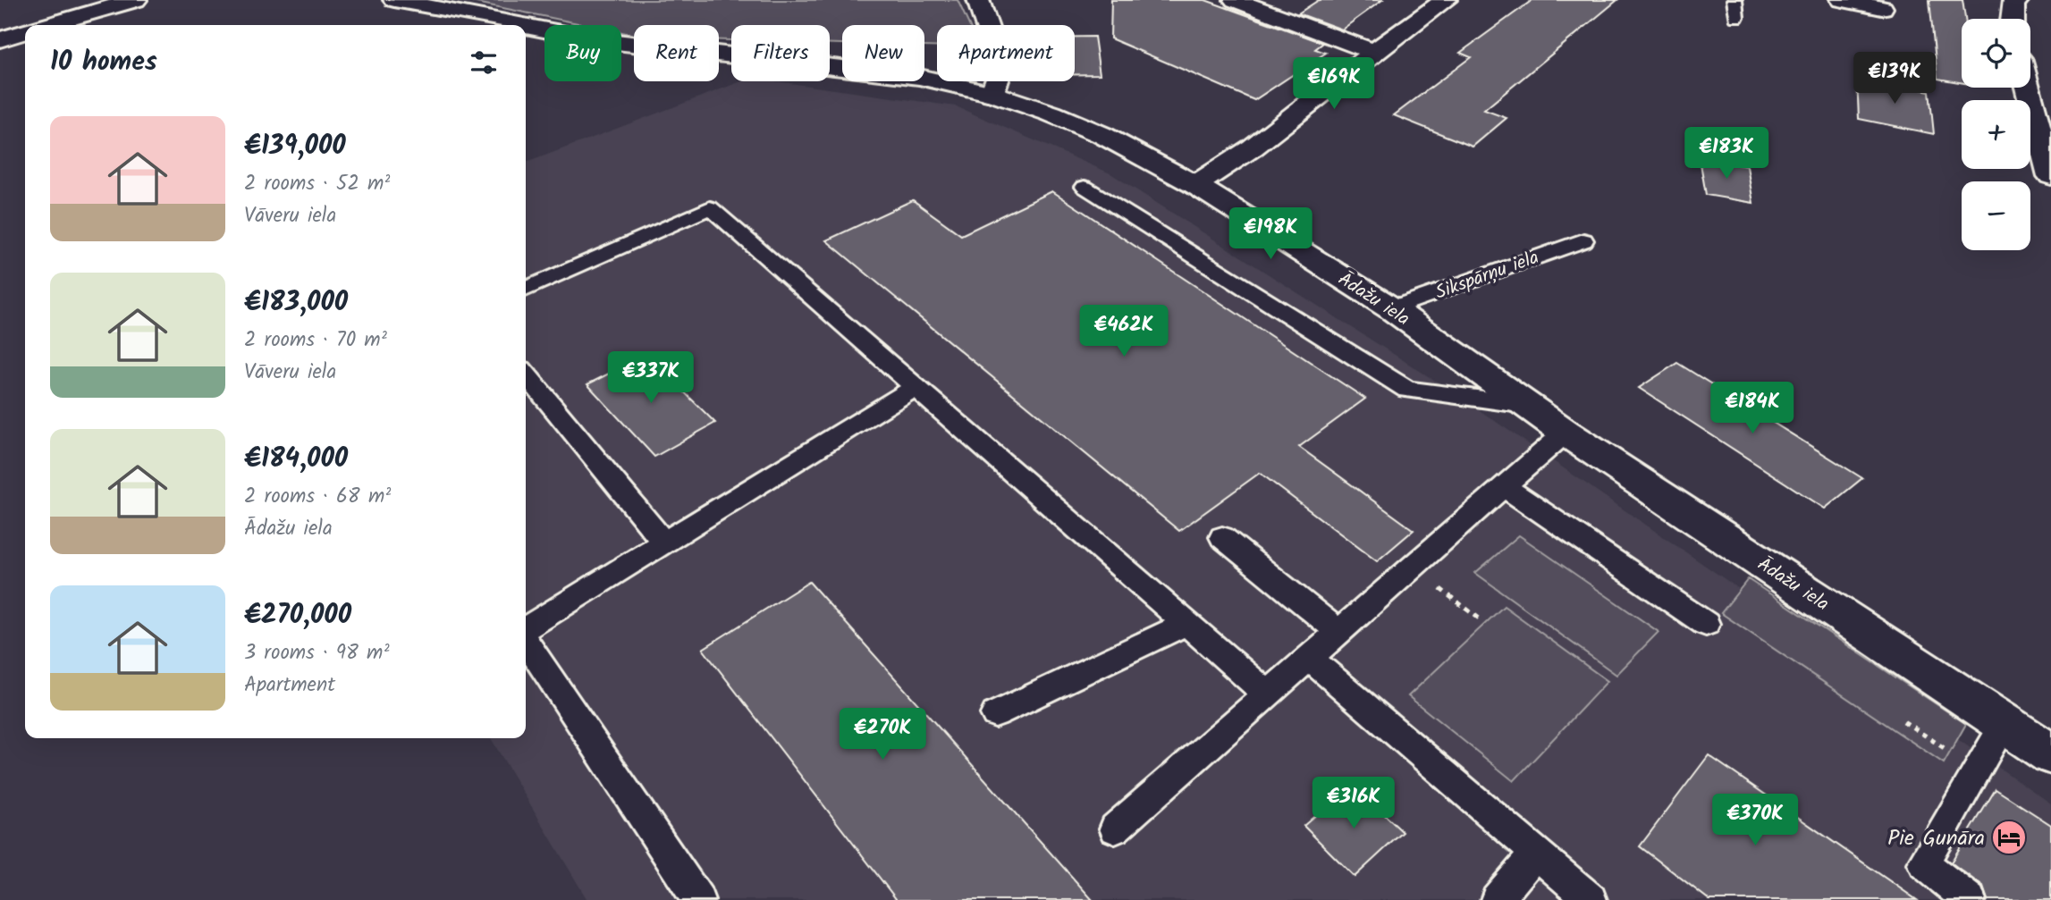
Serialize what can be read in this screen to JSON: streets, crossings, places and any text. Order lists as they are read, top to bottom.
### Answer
{
  "streets": {
    "street": ["Ādažu iela"],
    "lane": ["Sikspārņu iela"]
  },
  "crossings": [
    ["Sikspārņu iela", "Ādažu iela"]
  ],
  "places": {
    "hotel": ["Pie Gunāra"]
  },
  "page": {
    "map_buttons": ["+", "−"],
    "chip": [
      "Buy",
      "Rent",
      "Filters",
      "New",
      "Apartment"
    ],
    "heading": "10 homes",
    "price": [
      "€139K",
      "€169K",
      "€183K",
      "€198K",
      "€462K",
      "€337K",
      "€184K",
      "€270K",
      "€316K",
      "€370K"
    ],
    "list": [
      {
        "name": "€139,000",
        "note": "2 rooms · 52 m² · Vāveru iela"
      },
      {
        "name": "€183,000",
        "note": "2 rooms · 70 m² · Vāveru iela"
      },
      {
        "name": "€184,000",
        "note": "2 rooms · 68 m² · Ādažu iela"
      },
      {
        "name": "€270,000",
        "note": "3 rooms · 98 m² · Apartment"
      }
    ]
  }
}
